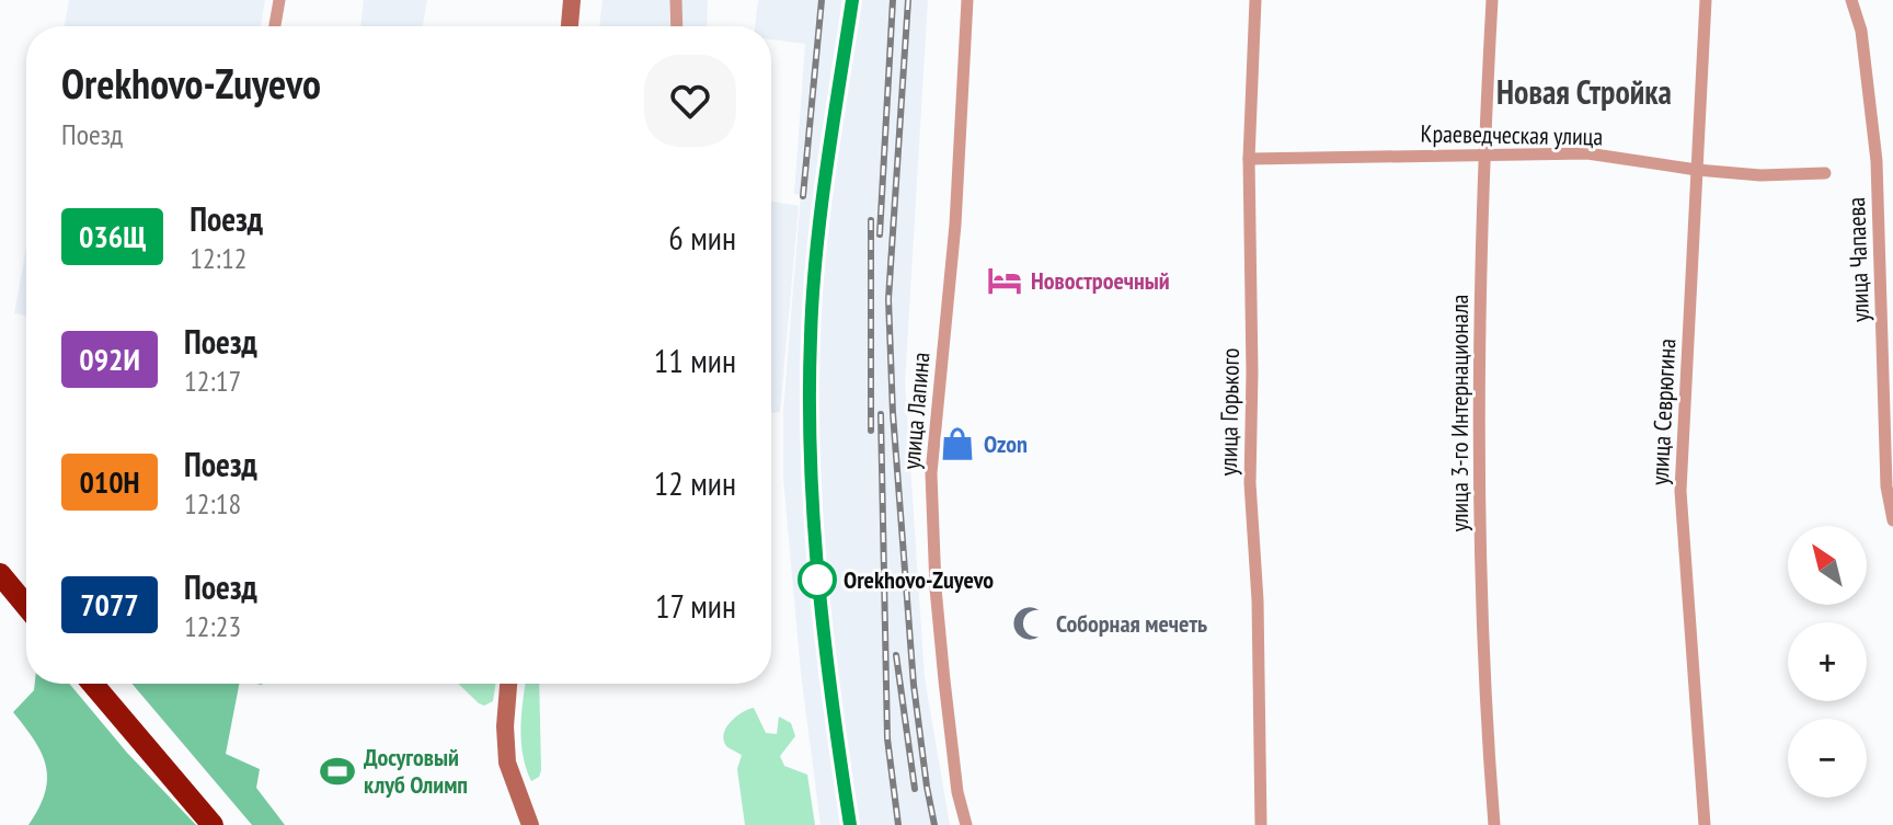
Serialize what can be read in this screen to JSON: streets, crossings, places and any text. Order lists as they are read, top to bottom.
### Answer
{
  "streets": {
    "street": [
      "Краеведческая улица",
      "улица Чапаева",
      "улица Лапина",
      "улица Горького",
      "улица Севрюгина",
      "улица 3-го Интернационала"
    ]
  },
  "crossings": [
    ["Краеведческая улица", "улица Горького"],
    ["Краеведческая улица", "улица Севрюгина"],
    ["Краеведческая улица", "улица 3-го Интернационала"]
  ],
  "districts": ["Новая Стройка"],
  "places": {
    "hotel": ["Новостроечный"],
    "shop": ["Ozon"],
    "other": ["Orekhovo-Zuyevo"],
    "mosque": ["Соборная мечеть"],
    "sports": ["Досуговый клуб Олимп"]
  },
  "north": "top left",
  "page": {
    "heading": ["Orekhovo-Zuyevo", "Поезд"],
    "list": [
      {
        "mark": "036Щ",
        "name": "Поезд",
        "note": "12:12",
        "value": "6 мин"
      },
      {
        "mark": "092И",
        "name": "Поезд",
        "note": "12:17",
        "value": "11 мин"
      },
      {
        "mark": "010Н",
        "name": "Поезд",
        "note": "12:18",
        "value": "12 мин"
      },
      {
        "mark": "7077",
        "name": "Поезд",
        "note": "12:23",
        "value": "17 мин"
      }
    ],
    "map_buttons": ["+", "−"]
  }
}
